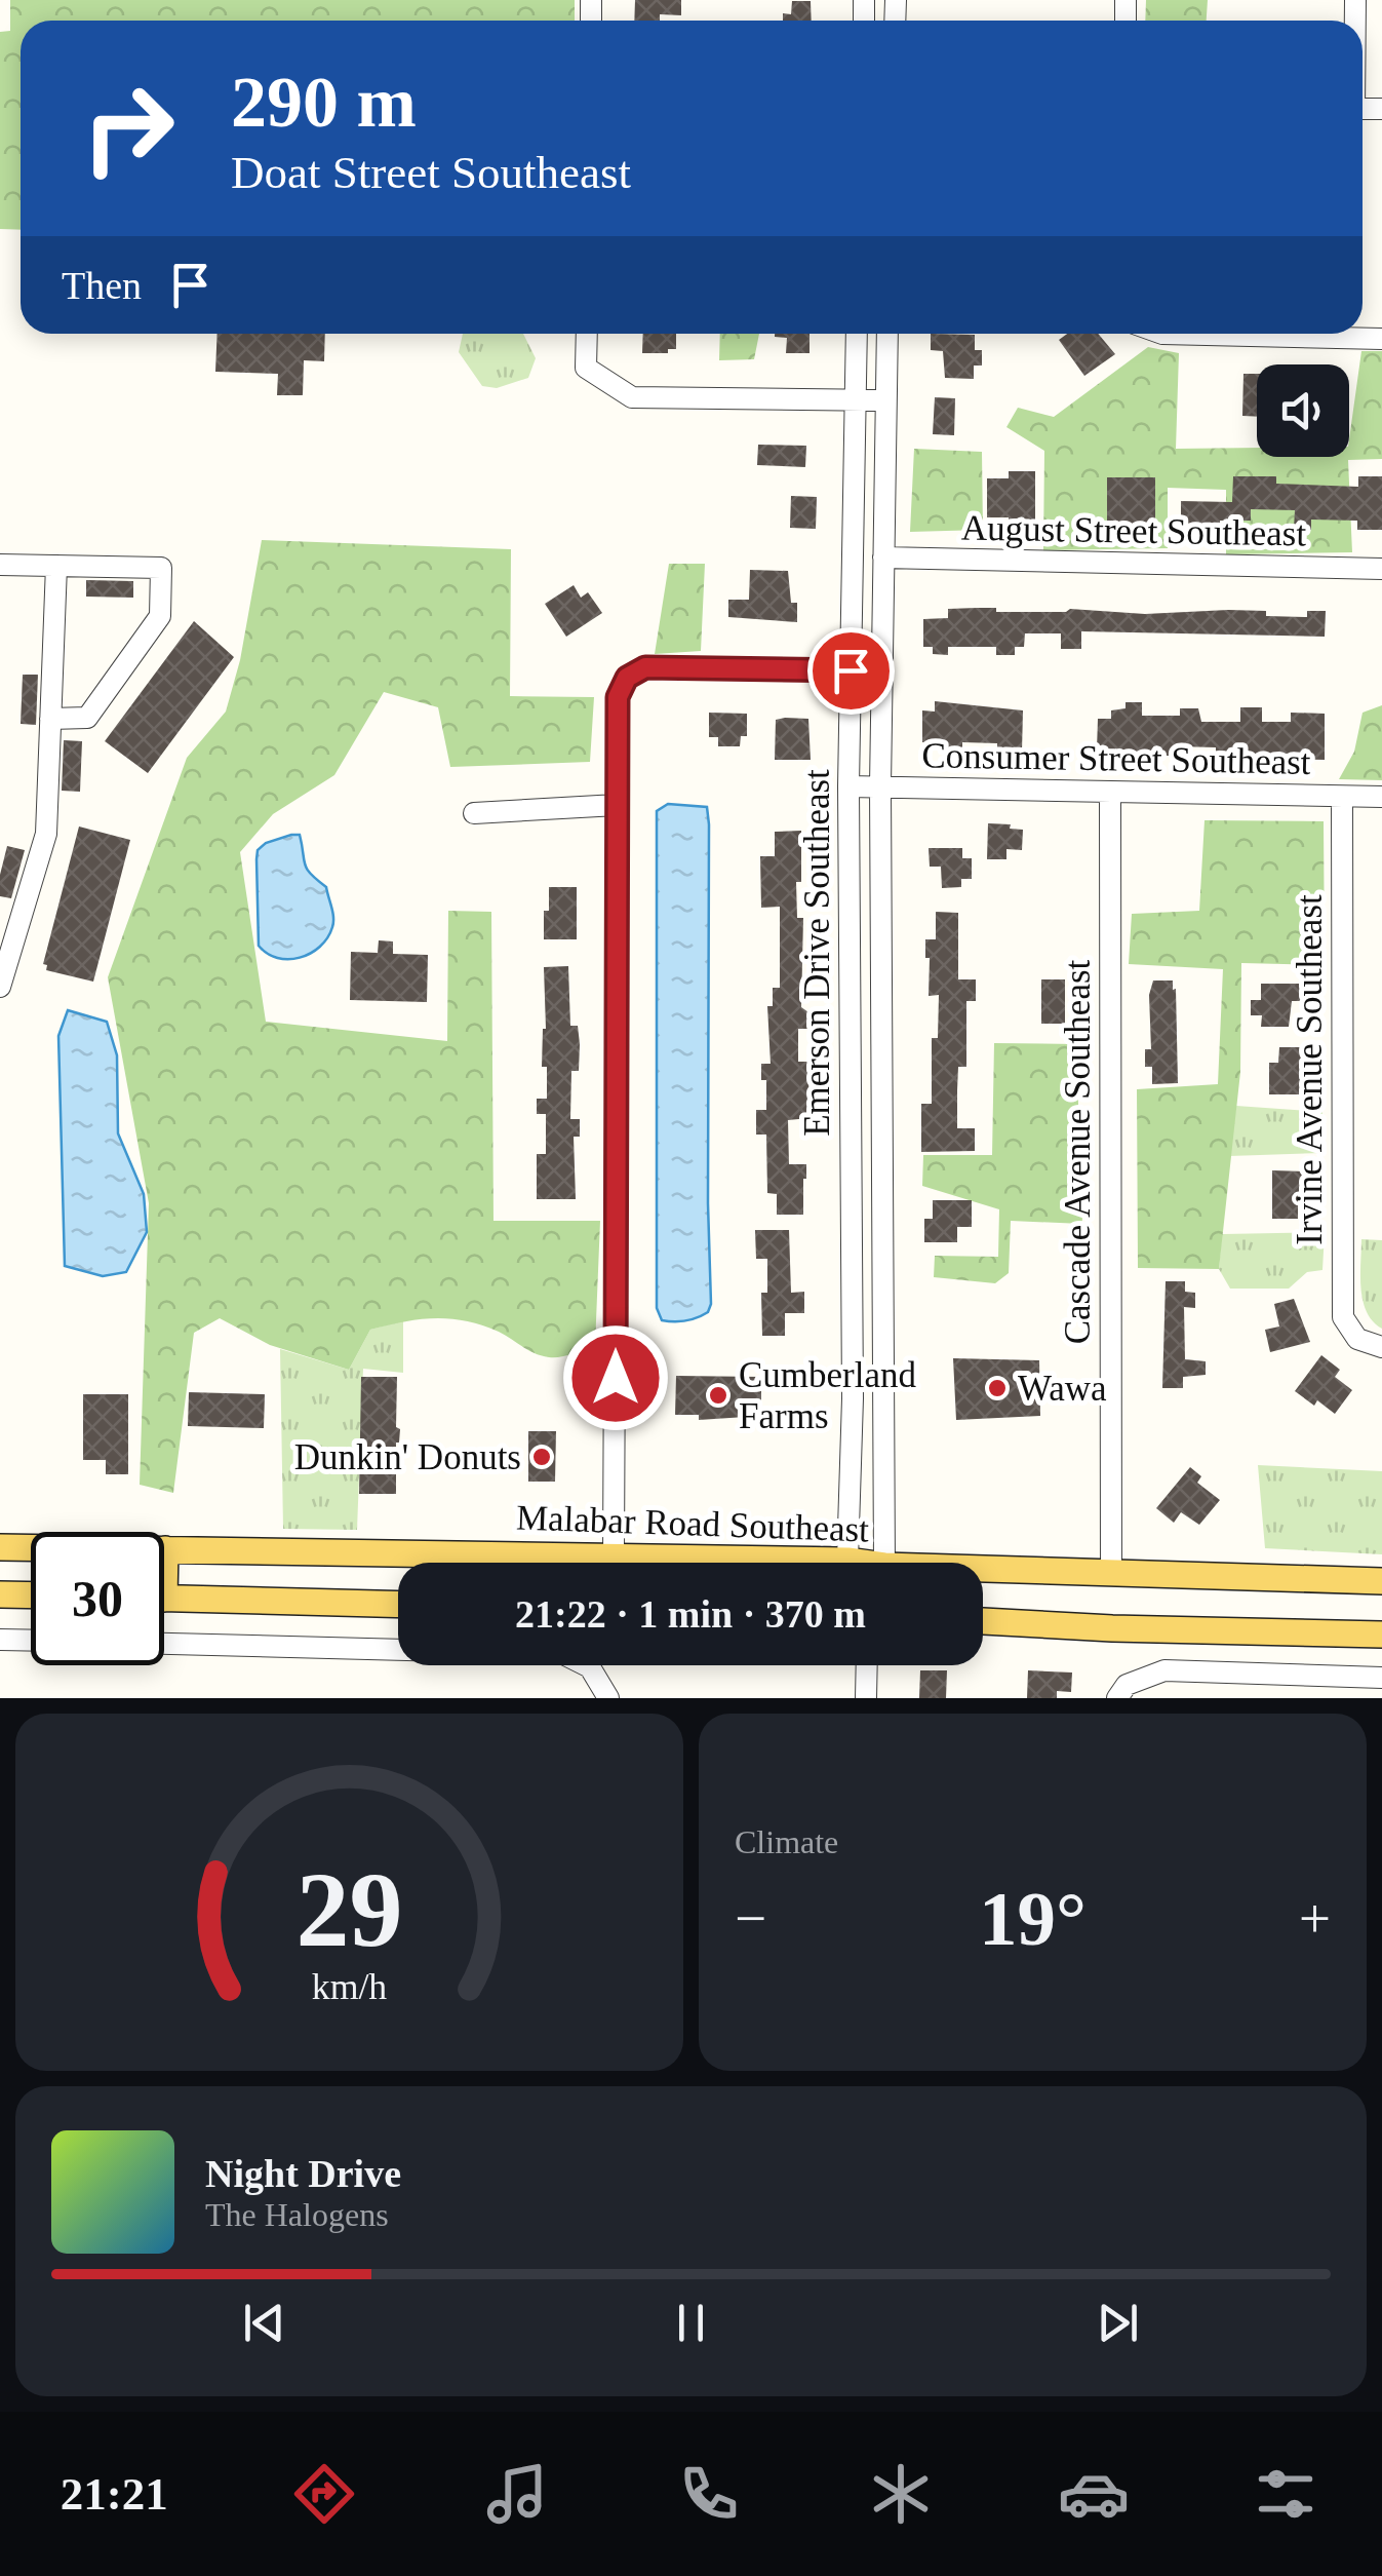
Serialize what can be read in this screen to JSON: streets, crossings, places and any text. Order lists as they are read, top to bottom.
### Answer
{
  "streets": {
    "main road": ["Malabar Road Southeast"],
    "street": [
      "August Street Southeast",
      "Consumer Street Southeast",
      "Emerson Drive Southeast",
      "Irvine Avenue Southeast",
      "Cascade Avenue Southeast"
    ]
  },
  "crossings": [
    ["August Street Southeast", "Emerson Drive Southeast"],
    ["Consumer Street Southeast", "Emerson Drive Southeast"],
    ["Consumer Street Southeast", "Irvine Avenue Southeast"],
    ["Consumer Street Southeast", "Cascade Avenue Southeast"],
    ["Cascade Avenue Southeast", "Malabar Road Southeast"]
  ],
  "places": ["Wawa", "Cumberland Farms", "Dunkin' Donuts"],
  "page": {
    "turn": ["290 m", "Doat Street Southeast"],
    "then": "Then",
    "limit": "30",
    "trip": "21:22 · 1 min · 370 m",
    "tile": "Climate",
    "heat": ["−", "19°", "+"],
    "song": ["Night Drive", "The Halogens"],
    "tabs": "21:21",
    "gauge": ["29", "km/h"]
  }
}
